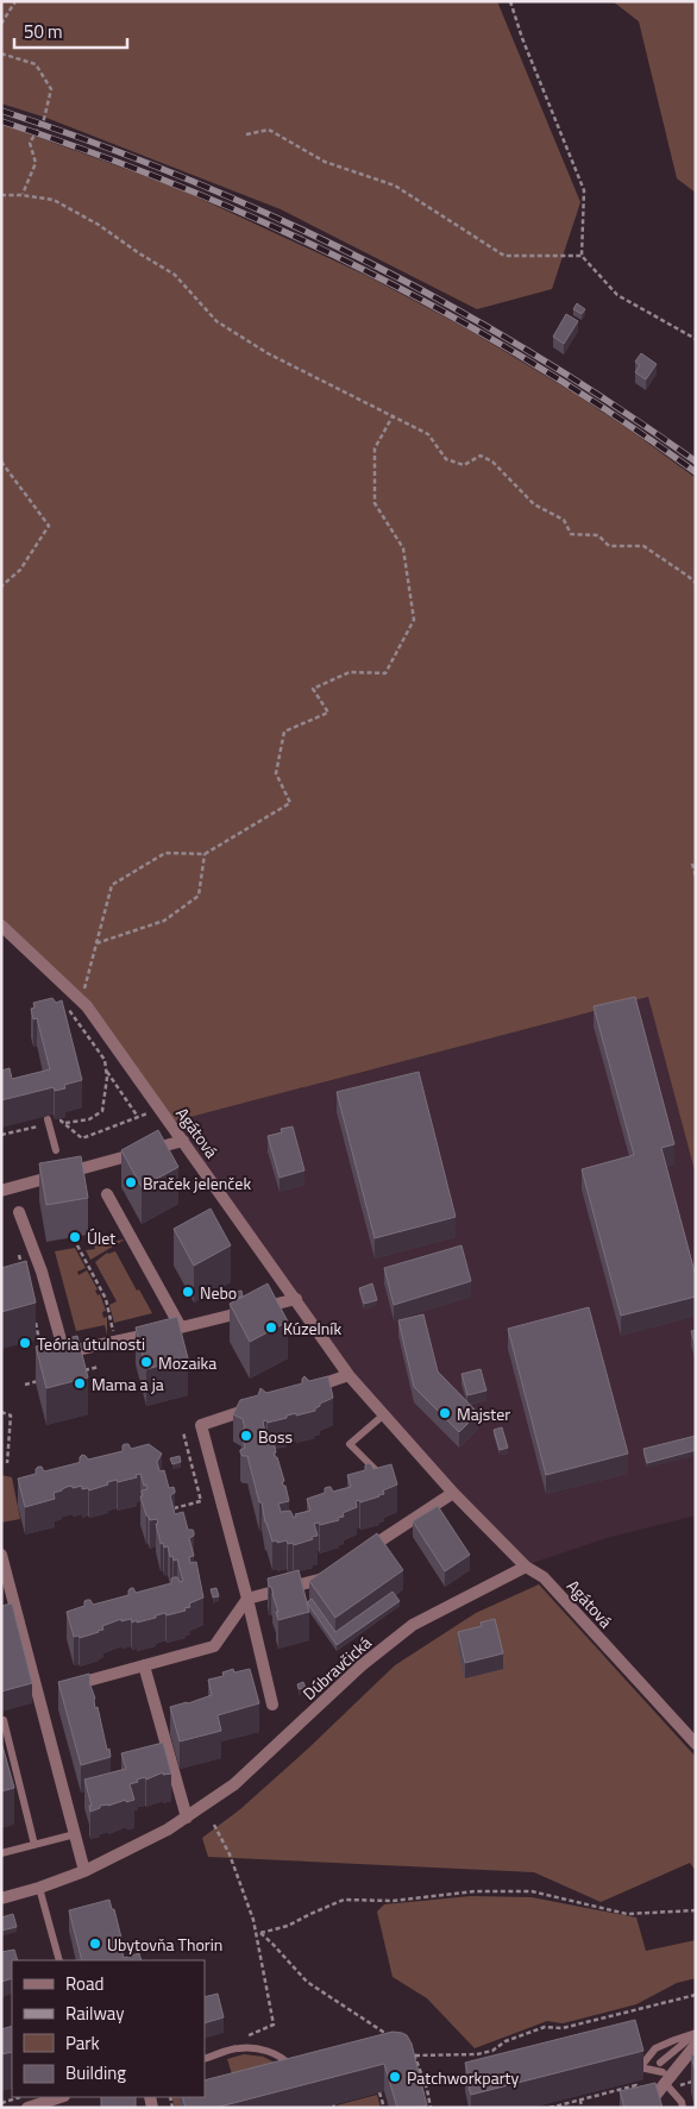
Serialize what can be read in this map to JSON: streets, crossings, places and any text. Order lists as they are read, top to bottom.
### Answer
{
  "streets": {
    "street": ["Agátová", "Dúbravčická"]
  },
  "crossings": [
    ["Agátová", "Dúbravčická"]
  ],
  "places": [
    "Braček jelenček",
    "Úlet",
    "Nebo",
    "Kúzelník",
    "Teória útulnosti",
    "Mozaika",
    "Mama a ja",
    "Majster",
    "Boss",
    "Ubytovňa Thorin",
    "Patchworkparty"
  ],
  "legend": [
    "Road",
    "Railway",
    "Park",
    "Building"
  ],
  "scale_bar": "50 m"
}
